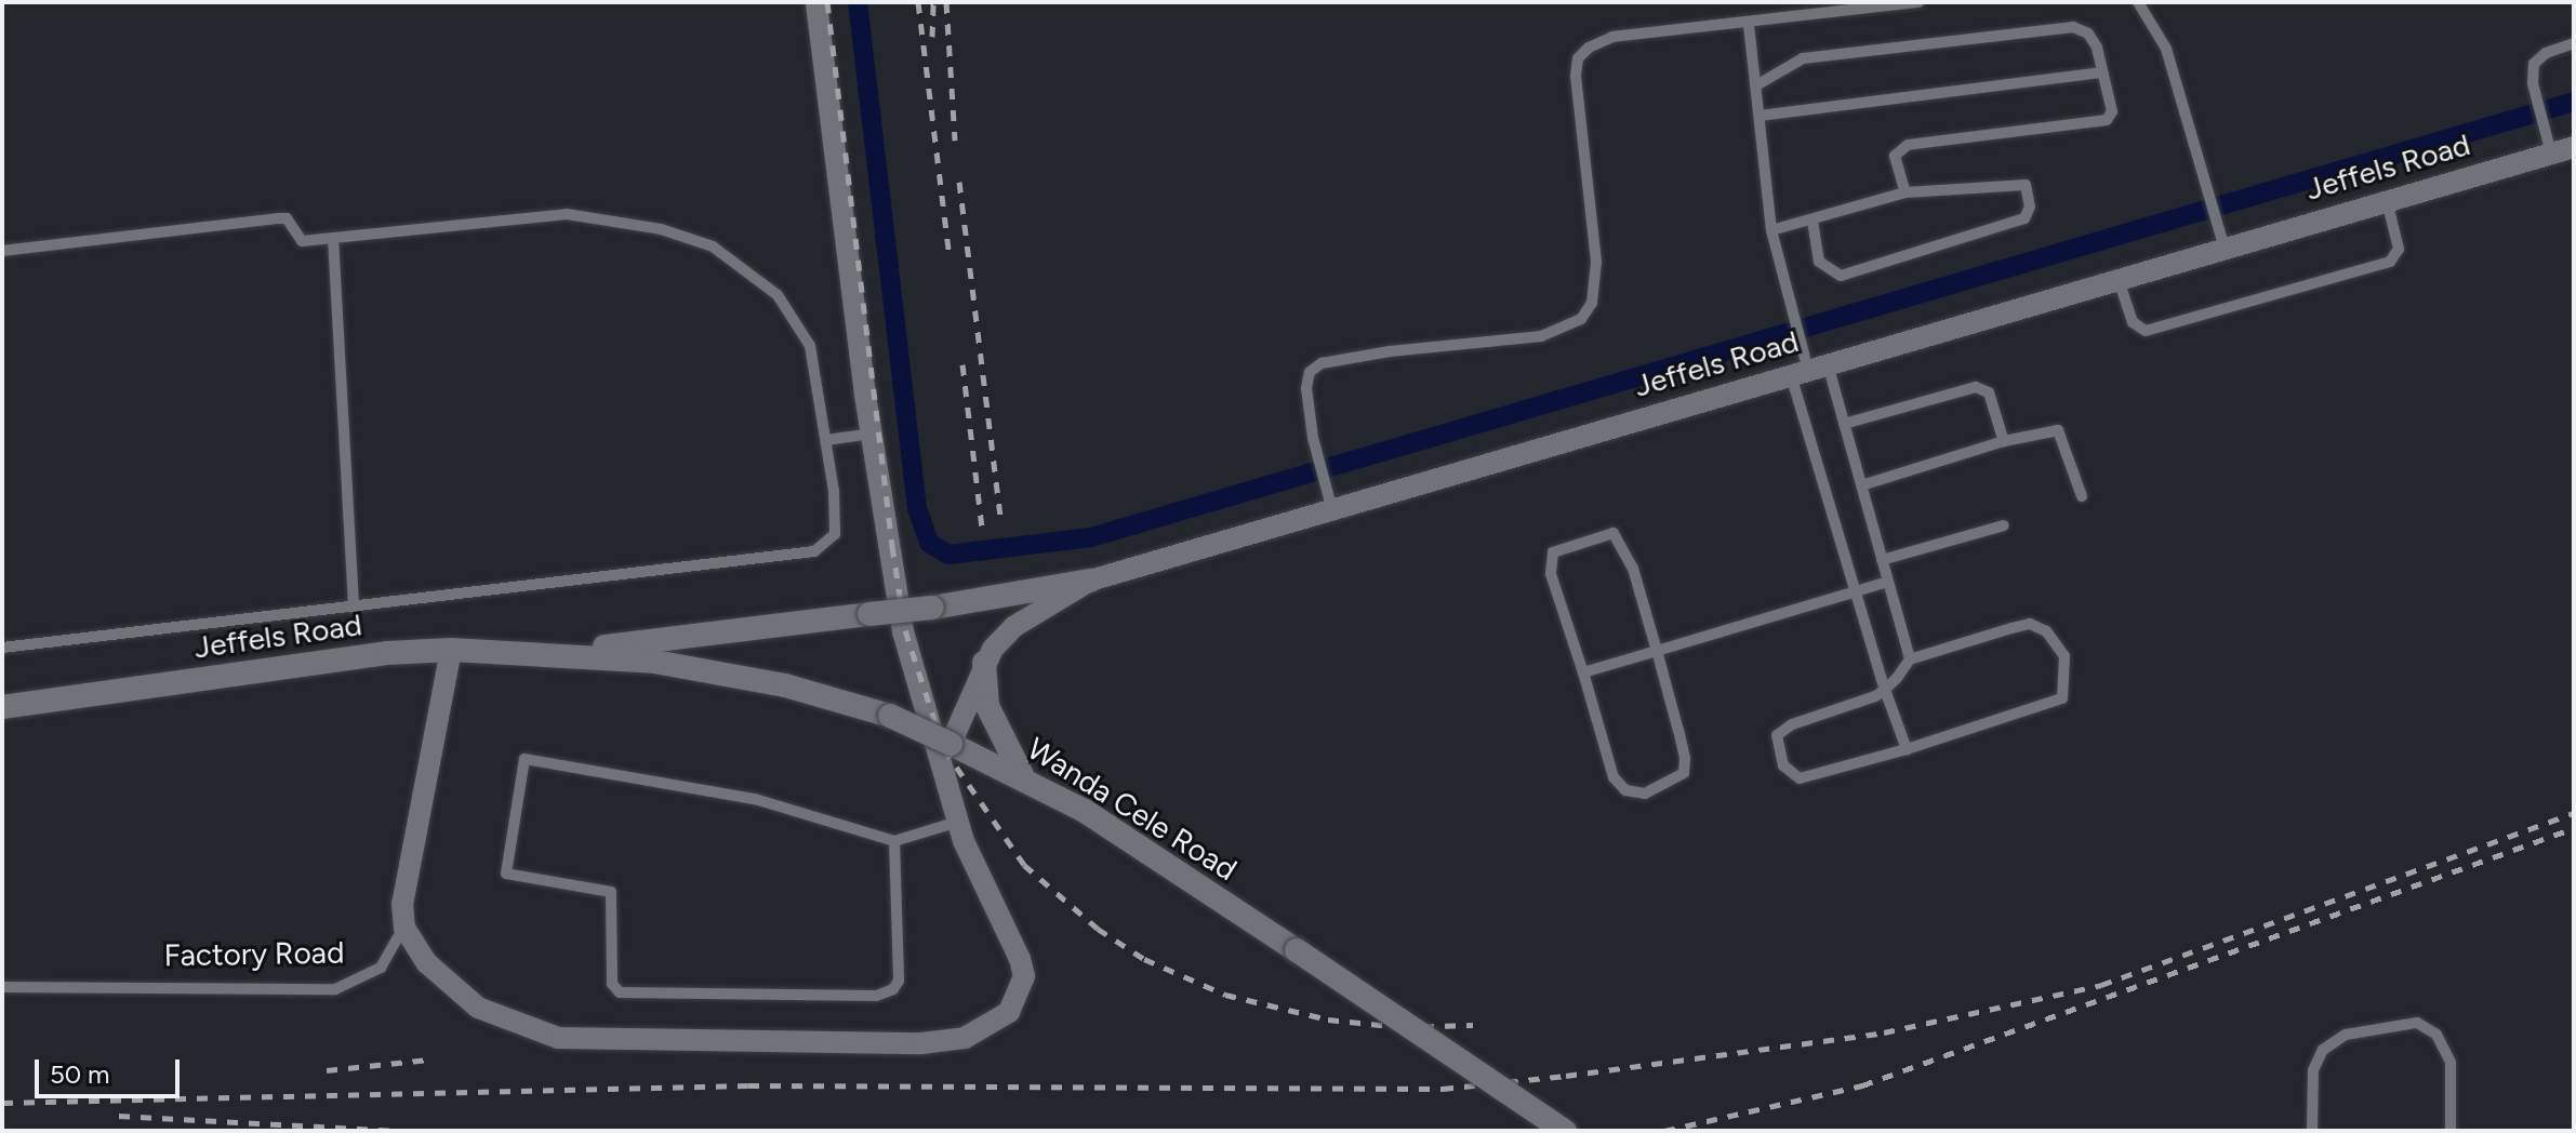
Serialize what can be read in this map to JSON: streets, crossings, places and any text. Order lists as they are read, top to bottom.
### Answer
{
  "streets": {
    "main road": ["Jeffels Road", "Wanda Cele Road"],
    "street": ["Factory Road"]
  },
  "crossings": [
    ["Jeffels Road", "Wanda Cele Road"],
    ["Jeffels Road", "Factory Road"]
  ],
  "scale_bar": "50 m"
}
